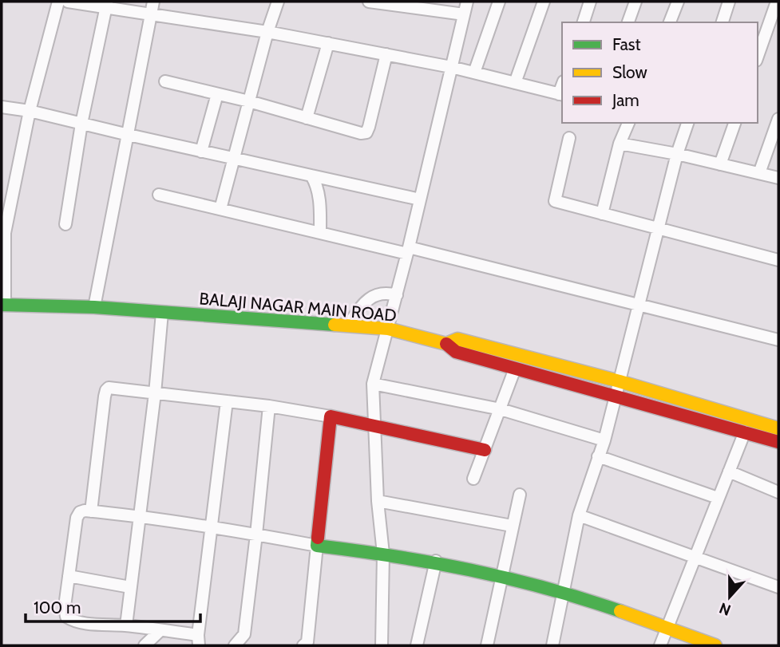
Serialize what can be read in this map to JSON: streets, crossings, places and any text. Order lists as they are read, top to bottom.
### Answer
{
  "streets": {
    "street": ["BALAJI NAGAR MAIN ROAD"]
  },
  "legend": ["Fast", "Slow", "Jam"],
  "scale_bar": "100 m",
  "north": "bottom"
}
